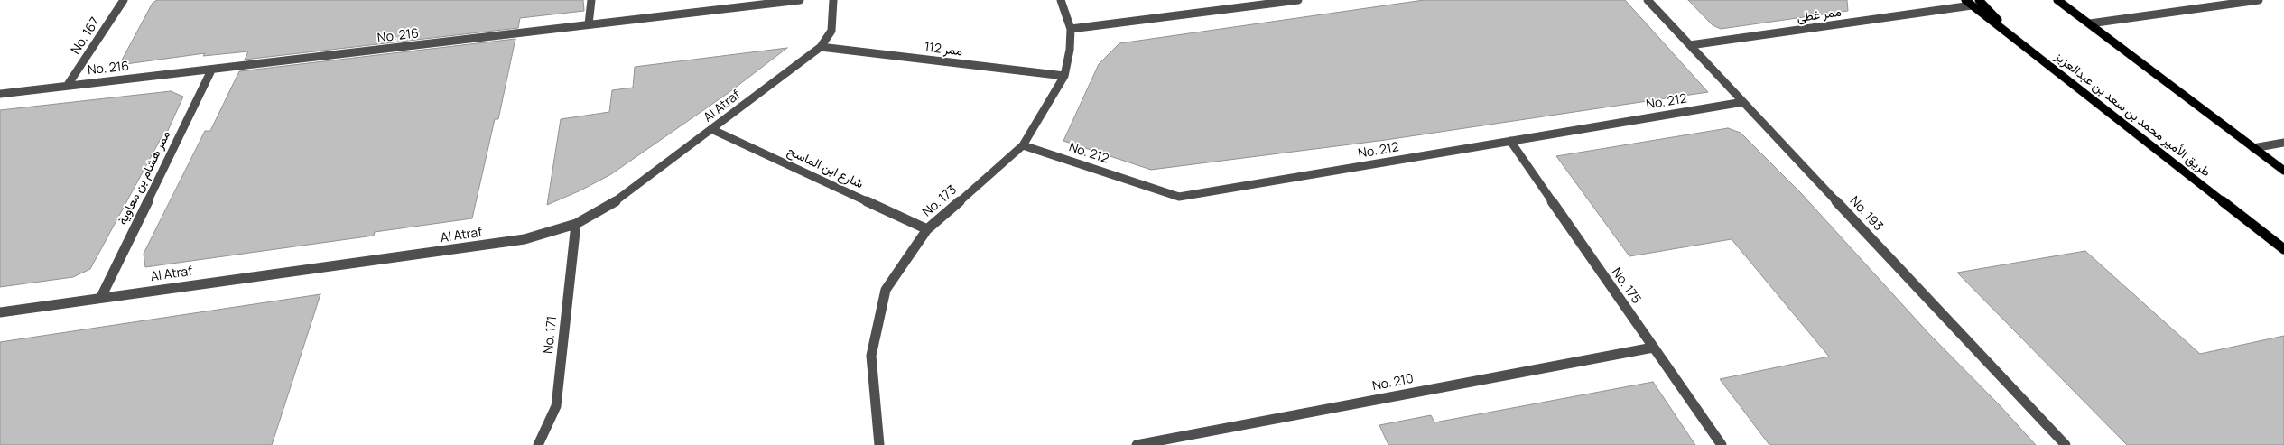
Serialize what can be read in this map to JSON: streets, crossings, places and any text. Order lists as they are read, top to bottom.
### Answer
{
  "streets": {
    "main road": ["طريق الأمير محمد بن سعد بن عبدالعزيز"],
    "street": [
      "ممر غطى",
      "No. 167",
      "No. 216",
      "ممر 112",
      "No. 212",
      "Al Atraf",
      "شارع ابن الماسح",
      "ممر هشام بن معاوية",
      "No. 173",
      "No. 193",
      "No. 175",
      "No. 171",
      "No. 210"
    ]
  },
  "crossings": [
    ["ممر غطى", "طريق الأمير محمد بن سعد بن عبدالعزيز"],
    ["ممر غطى", "No. 193"],
    ["No. 167", "No. 216"],
    ["No. 216", "ممر هشام بن معاوية"],
    ["ممر 112", "Al Atraf"],
    ["ممر 112", "No. 173"],
    ["No. 212", "No. 173"],
    ["No. 212", "No. 193"],
    ["No. 212", "No. 175"],
    ["Al Atraf", "شارع ابن الماسح"],
    ["Al Atraf", "ممر هشام بن معاوية"],
    ["Al Atraf", "No. 171"],
    ["شارع ابن الماسح", "No. 173"],
    ["No. 175", "No. 210"]
  ]
}
